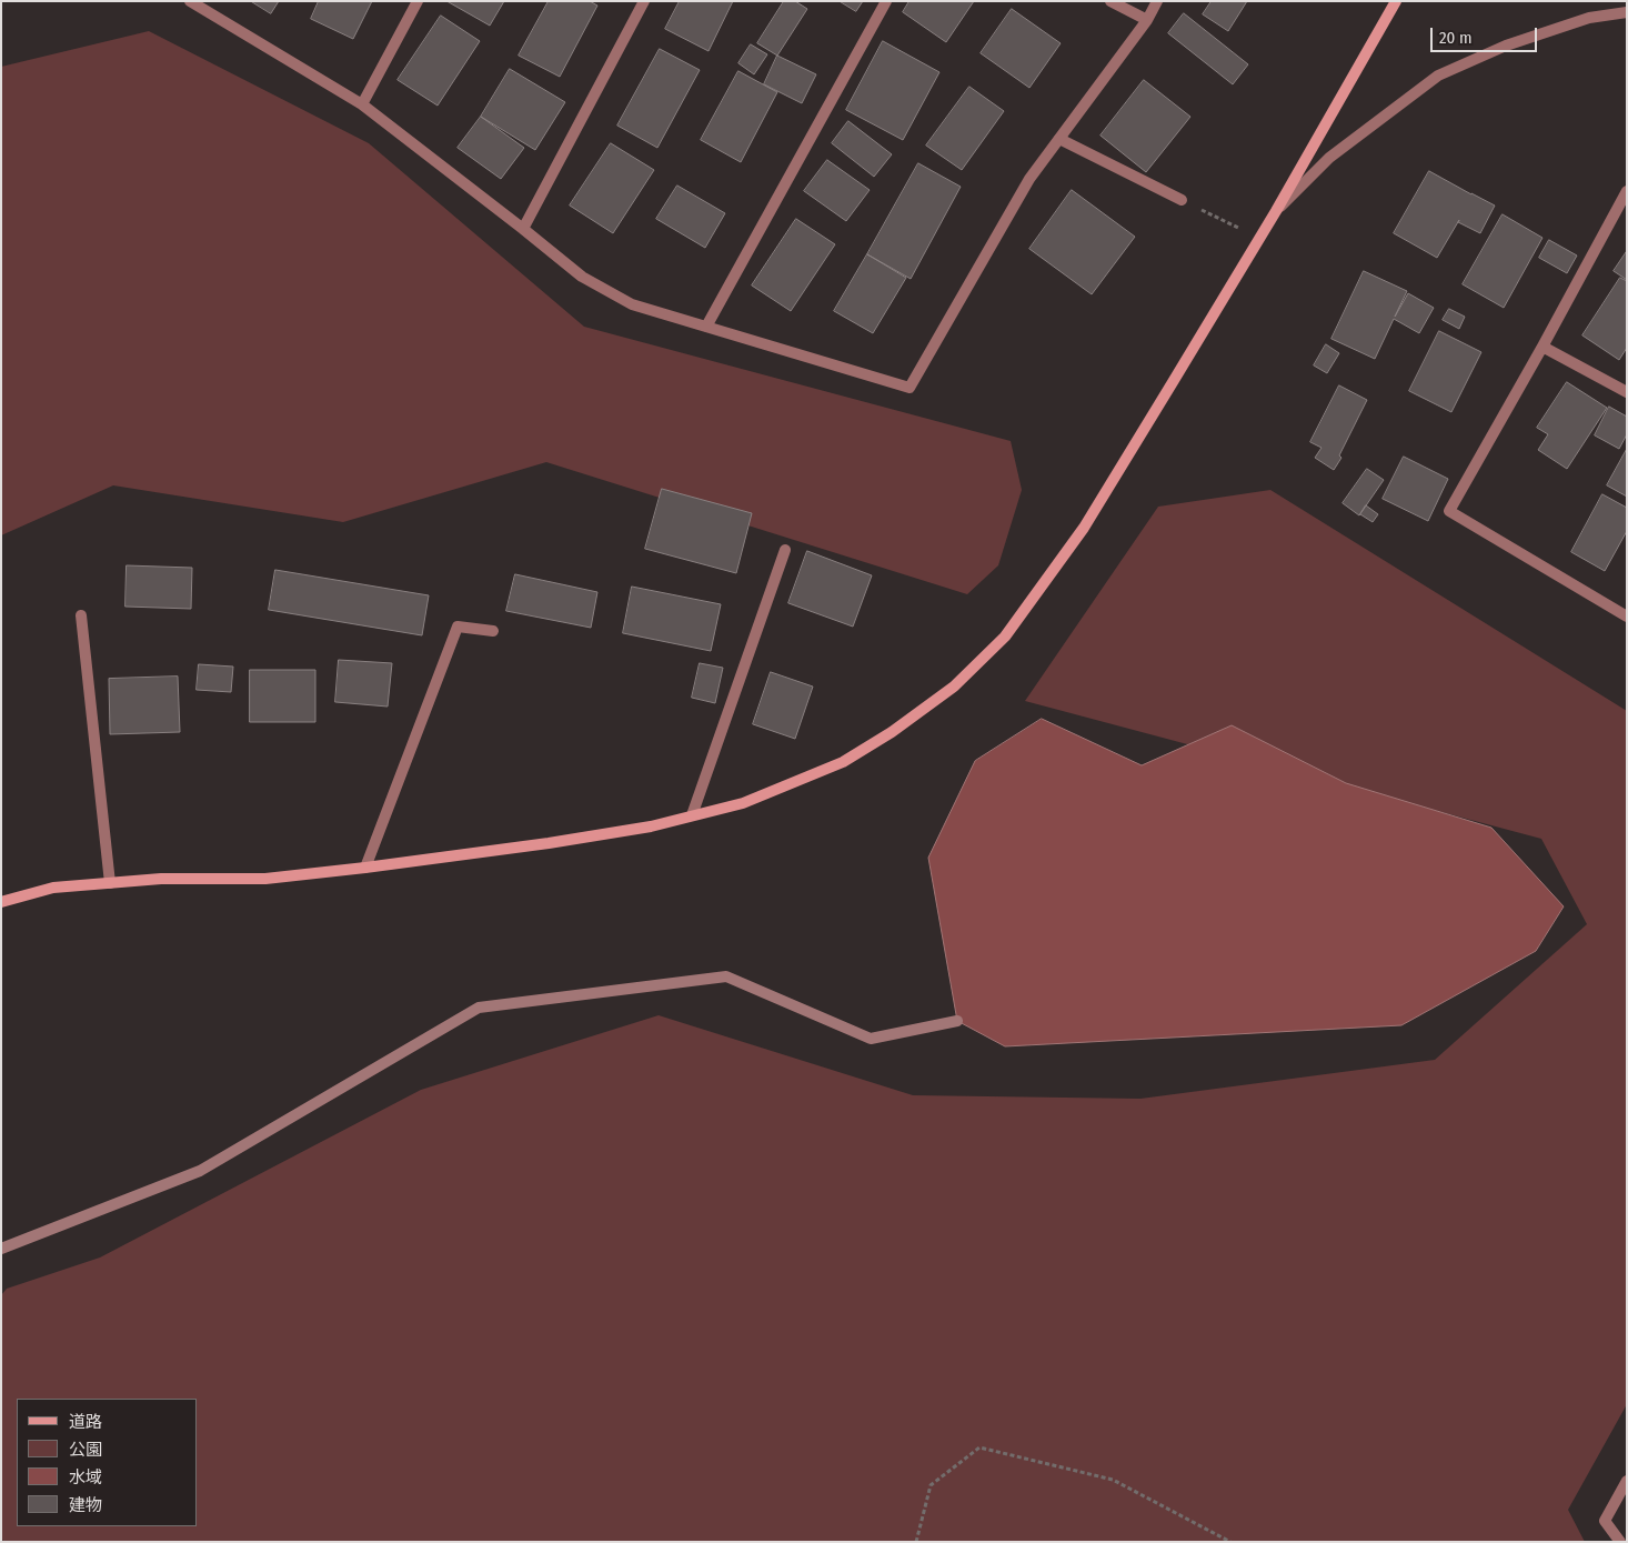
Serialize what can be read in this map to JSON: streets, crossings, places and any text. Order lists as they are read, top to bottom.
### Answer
{
  "legend": [
    "道路",
    "公園",
    "水域",
    "建物"
  ],
  "scale_bar": "20 m"
}
